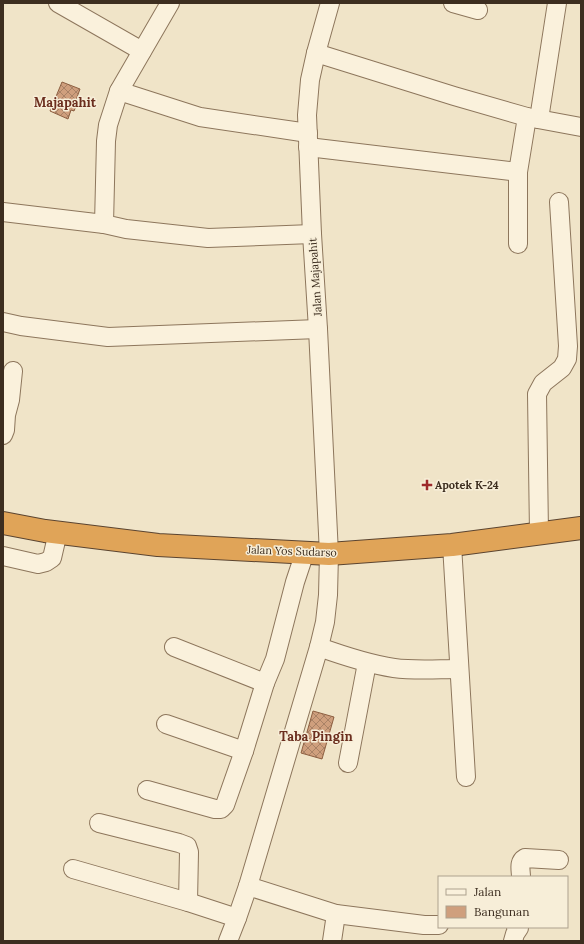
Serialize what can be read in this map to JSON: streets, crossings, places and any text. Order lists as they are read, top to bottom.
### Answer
{
  "streets": {
    "highway": ["Jalan Yos Sudarso"],
    "street": ["Jalan Majapahit"]
  },
  "crossings": [
    ["Jalan Majapahit", "Jalan Yos Sudarso"]
  ],
  "districts": ["Majapahit", "Taba Pingin"],
  "places": {
    "health": ["Apotek K-24"]
  },
  "legend": ["Jalan", "Bangunan"]
}
